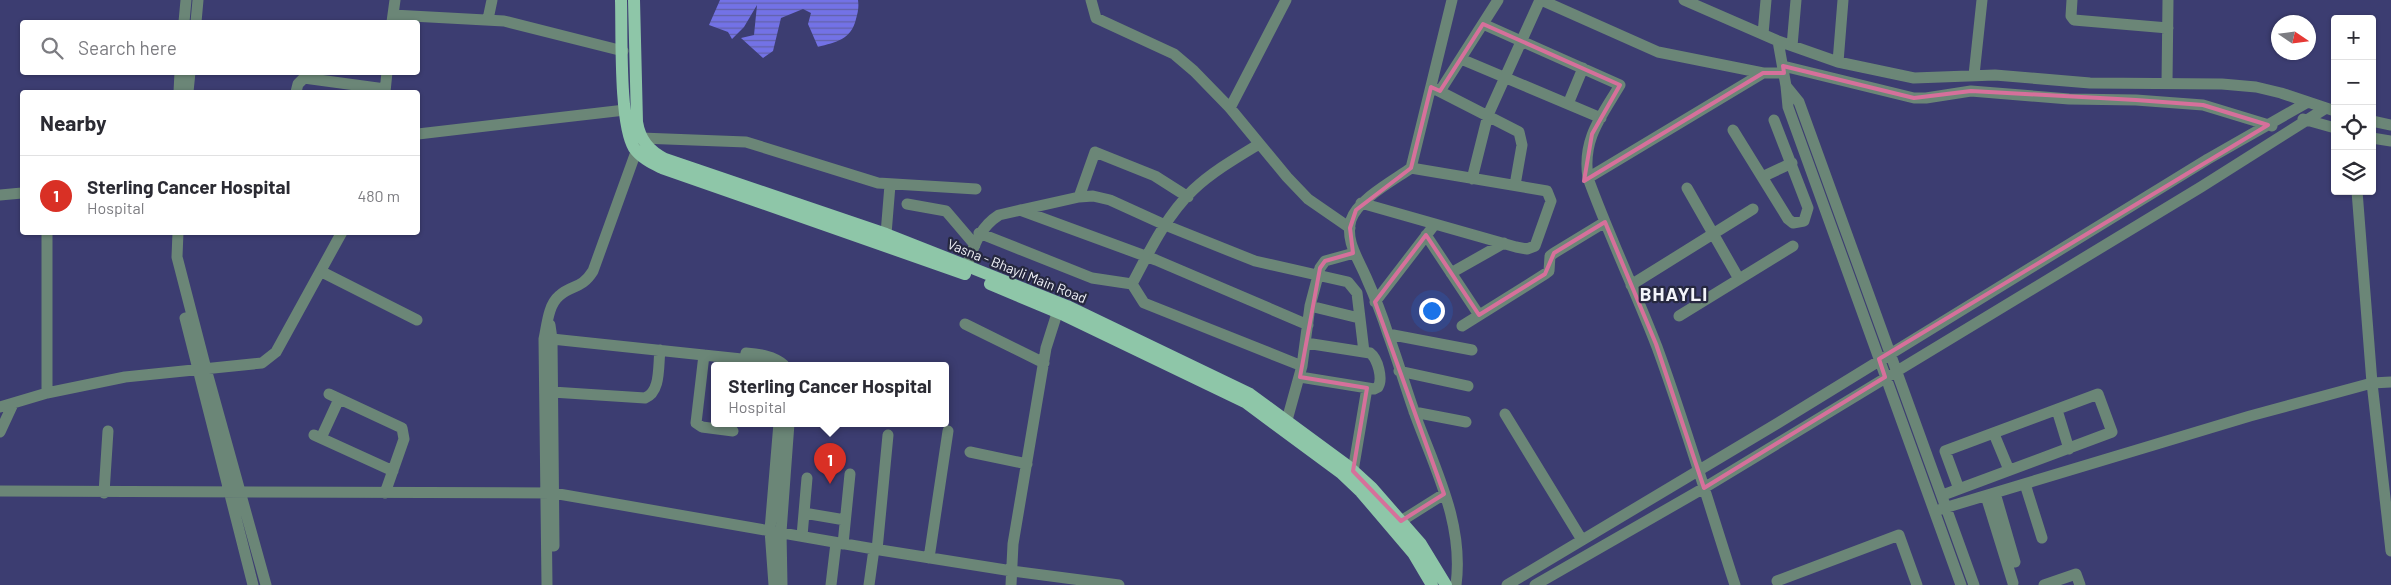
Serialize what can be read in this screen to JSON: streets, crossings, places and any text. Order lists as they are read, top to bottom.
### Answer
{
  "streets": {
    "main road": ["Vasna - Bhayli Main Road"]
  },
  "districts": ["BHAYLI"],
  "north": "right",
  "page": {
    "map_buttons": ["+", "−"],
    "search": "Search here",
    "heading": "Nearby",
    "list": [
      {
        "mark": "1",
        "name": "Sterling Cancer Hospital",
        "note": "Hospital",
        "value": "480 m"
      }
    ],
    "popup": ["Sterling Cancer Hospital", "Hospital"],
    "pins": "1"
  }
}
